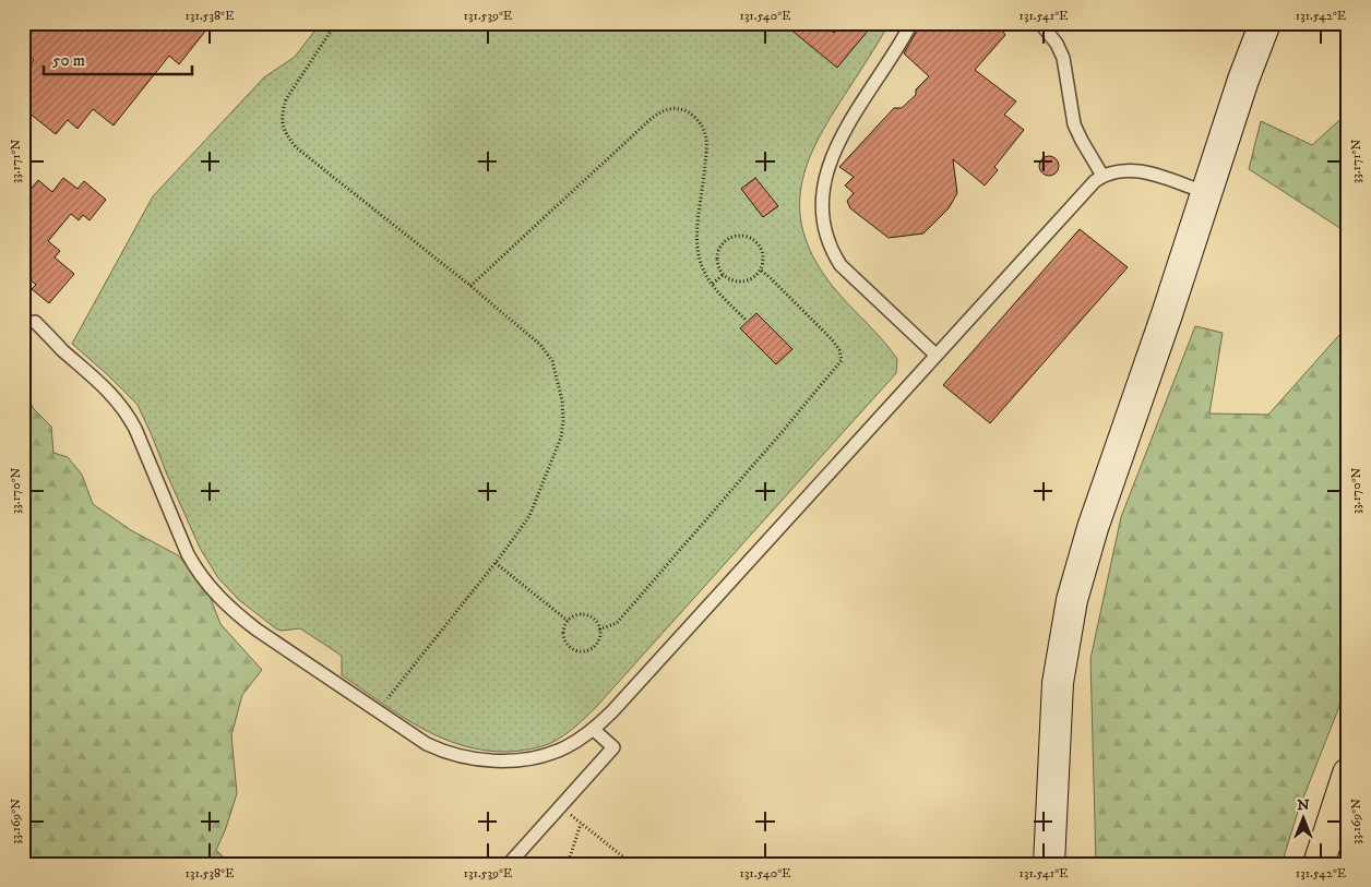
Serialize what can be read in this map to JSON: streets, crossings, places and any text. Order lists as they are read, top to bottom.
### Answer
{
  "scale_bar": "50 m",
  "north": "top",
  "coordinates": [
    "131.538°E",
    "131.539°E",
    "131.540°E",
    "131.541°E",
    "131.542°E",
    "33.171°N",
    "33.170°N",
    "33.169°N"
  ]
}
